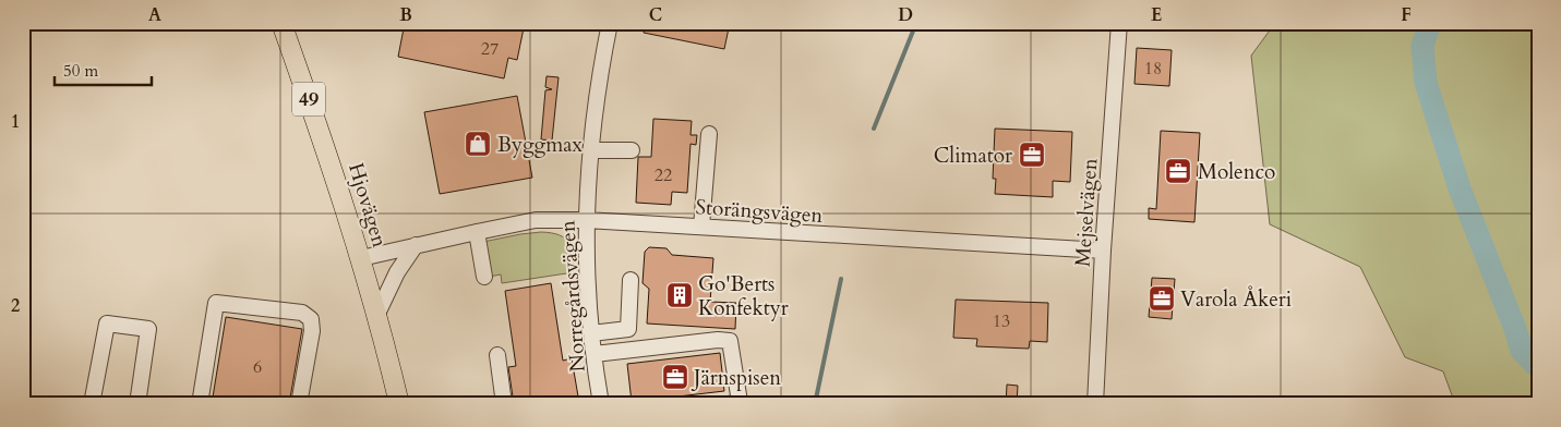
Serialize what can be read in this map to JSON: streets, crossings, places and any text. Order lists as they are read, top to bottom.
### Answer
{
  "streets": {
    "main road": ["49", "Hjovägen"],
    "street": ["Storängsvägen", "Mejselvägen", "Norregårdsvägen"]
  },
  "crossings": [
    ["Hjovägen", "Storängsvägen"],
    ["Storängsvägen", "Mejselvägen"],
    ["Storängsvägen", "Norregårdsvägen"]
  ],
  "places": {
    "shop": ["Byggmax"],
    "office": [
      "Climator",
      "Molenco",
      "Varola Åkeri",
      "Järnspisen"
    ],
    "building": ["Go'Berts Konfektyr"]
  },
  "house_numbers": [
    "27",
    "18",
    "22",
    "13",
    "6"
  ],
  "scale_bar": "50 m",
  "grid": {
    "columns": [
      "A",
      "B",
      "C",
      "D",
      "E",
      "F"
    ],
    "rows": ["1", "2"]
  }
}
